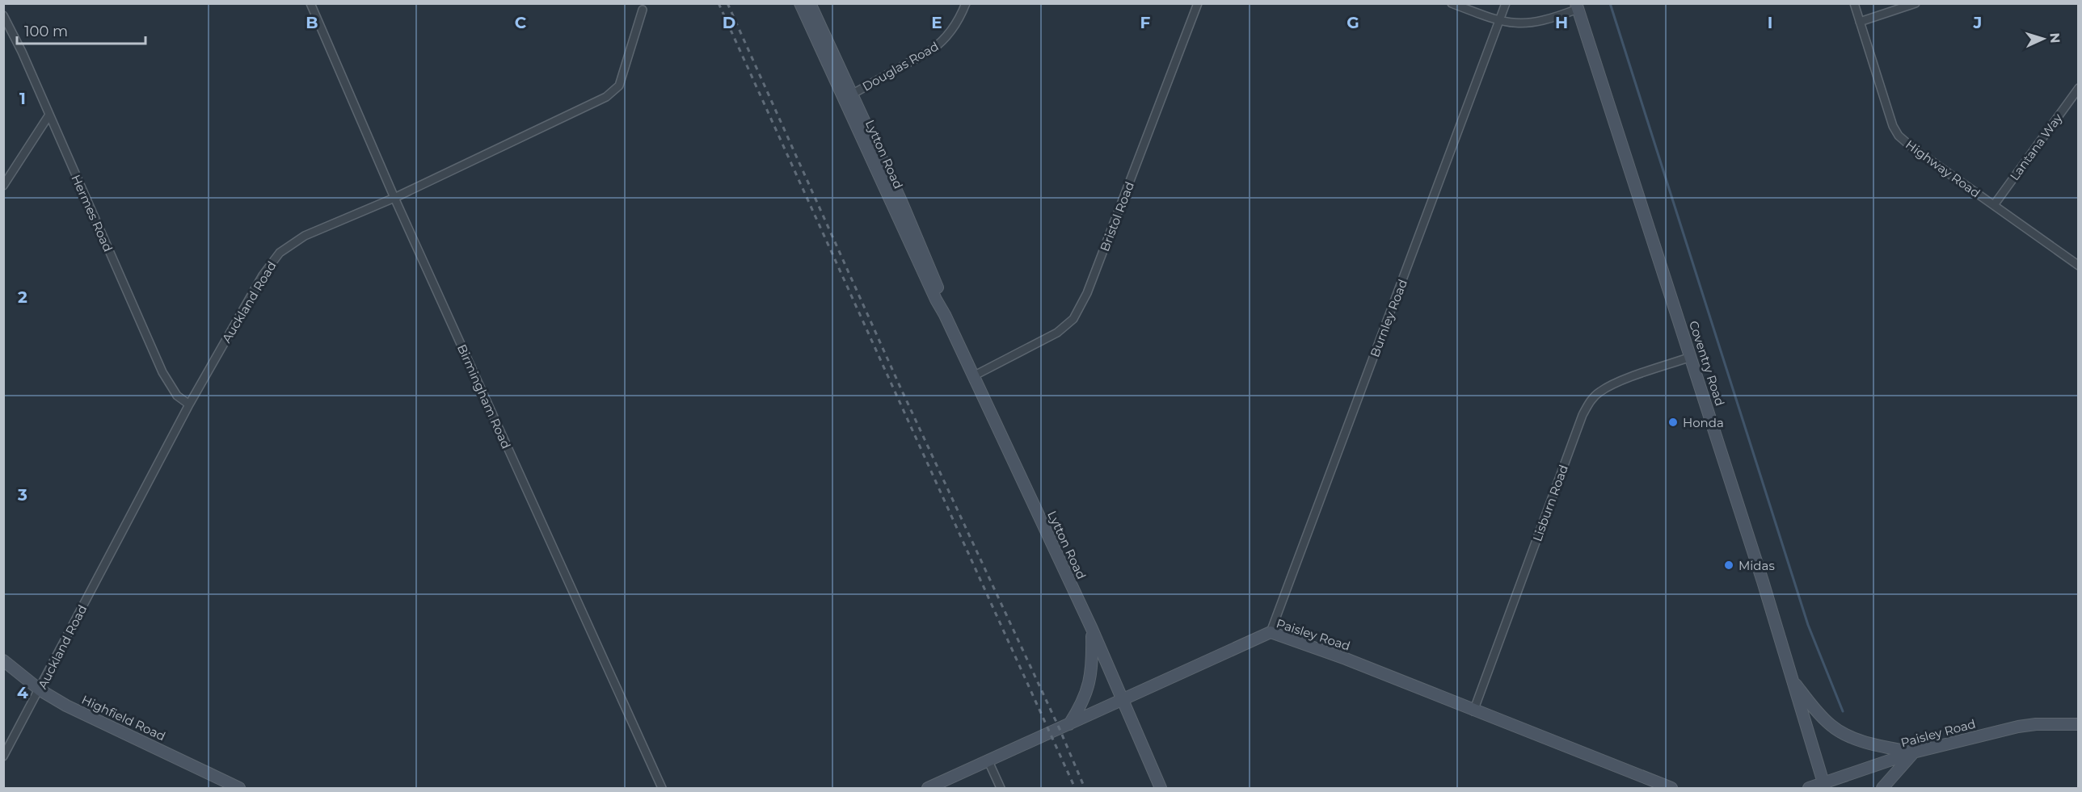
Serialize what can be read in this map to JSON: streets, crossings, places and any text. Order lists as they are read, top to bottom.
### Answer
{
  "streets": {
    "main road": [
      "Lytton Road",
      "Coventry Road",
      "Paisley Road",
      "Highfield Road"
    ],
    "street": [
      "Douglas Road",
      "Lantana Way",
      "Highway Road",
      "Hermes Road",
      "Bristol Road",
      "Auckland Road",
      "Burnley Road",
      "Birmingham Road",
      "Lisburn Road"
    ]
  },
  "crossings": [
    ["Douglas Road", "Lytton Road"],
    ["Lantana Way", "Highway Road"],
    ["Lytton Road", "Bristol Road"],
    ["Lytton Road", "Paisley Road"],
    ["Hermes Road", "Auckland Road"],
    ["Auckland Road", "Birmingham Road"],
    ["Auckland Road", "Highfield Road"],
    ["Burnley Road", "Paisley Road"],
    ["Coventry Road", "Lisburn Road"],
    ["Coventry Road", "Paisley Road"],
    ["Lisburn Road", "Paisley Road"]
  ],
  "places": ["Honda", "Midas"],
  "scale_bar": "100 m",
  "north": "right",
  "grid": {
    "columns": [
      "B",
      "C",
      "D",
      "E",
      "F",
      "G",
      "H",
      "I",
      "J"
    ],
    "rows": [
      "1",
      "2",
      "3",
      "4"
    ]
  }
}
